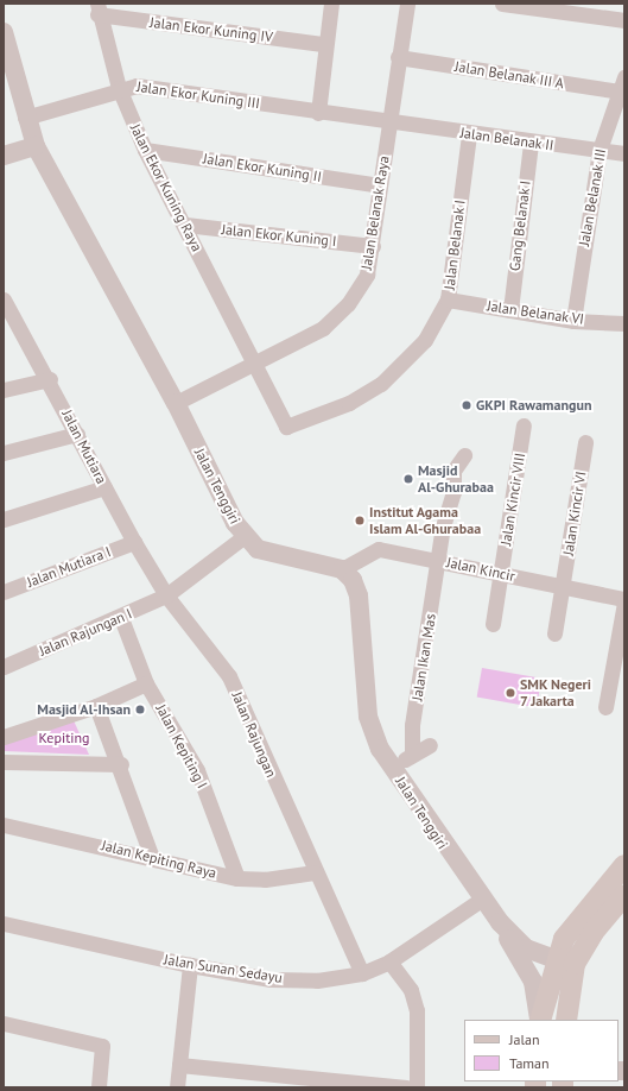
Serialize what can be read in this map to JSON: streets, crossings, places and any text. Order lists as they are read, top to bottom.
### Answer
{
  "streets": {
    "street": [
      "Jalan Ekor Kuning IV",
      "Jalan Belanak III A",
      "Jalan Ekor Kuning III",
      "Jalan Belanak II",
      "Jalan Ekor Kuning II",
      "Jalan Ekor Kuning Raya",
      "Jalan Belanak III",
      "Jalan Belanak Raya",
      "Gang Belanak I",
      "Jalan Ekor Kuning I",
      "Jalan Belanak I",
      "Jalan Belanak VI",
      "Jalan Mutiara",
      "Jalan Tenggiri",
      "Jalan Kincir VIII",
      "Jalan Kincir VI",
      "Jalan Mutiara I",
      "Jalan Kincir",
      "Jalan Rajungan I",
      "Jalan Ikan Mas",
      "Jalan Rajungan",
      "Jalan Kepiting I",
      "Jalan Kepiting Raya",
      "Jalan Sunan Sedayu"
    ]
  },
  "crossings": [
    ["Jalan Ekor Kuning IV", "Jalan Ekor Kuning Raya"],
    ["Jalan Belanak III A", "Jalan Belanak III"],
    ["Jalan Belanak III A", "Jalan Belanak Raya"],
    ["Jalan Ekor Kuning III", "Jalan Belanak II"],
    ["Jalan Ekor Kuning III", "Jalan Ekor Kuning Raya"],
    ["Jalan Ekor Kuning III", "Jalan Belanak Raya"],
    ["Jalan Ekor Kuning III", "Jalan Tenggiri"],
    ["Jalan Belanak II", "Jalan Belanak III"],
    ["Jalan Belanak II", "Jalan Belanak Raya"],
    ["Jalan Belanak II", "Gang Belanak I"],
    ["Jalan Belanak II", "Jalan Belanak I"],
    ["Jalan Ekor Kuning II", "Jalan Ekor Kuning Raya"],
    ["Jalan Ekor Kuning II", "Jalan Belanak Raya"],
    ["Jalan Ekor Kuning Raya", "Jalan Belanak Raya"],
    ["Jalan Ekor Kuning Raya", "Jalan Ekor Kuning I"],
    ["Jalan Ekor Kuning Raya", "Jalan Belanak I"],
    ["Jalan Belanak III", "Jalan Belanak VI"],
    ["Jalan Belanak Raya", "Jalan Ekor Kuning I"],
    ["Jalan Belanak Raya", "Jalan Belanak I"],
    ["Jalan Belanak Raya", "Jalan Tenggiri"],
    ["Gang Belanak I", "Jalan Belanak VI"],
    ["Jalan Belanak I", "Jalan Belanak VI"],
    ["Jalan Mutiara", "Jalan Mutiara I"],
    ["Jalan Mutiara", "Jalan Rajungan I"],
    ["Jalan Mutiara", "Jalan Rajungan"],
    ["Jalan Tenggiri", "Jalan Kincir"],
    ["Jalan Tenggiri", "Jalan Sunan Sedayu"],
    ["Jalan Kincir VIII", "Jalan Kincir"],
    ["Jalan Kincir VI", "Jalan Kincir"],
    ["Jalan Kincir", "Jalan Ikan Mas"],
    ["Jalan Rajungan I", "Jalan Rajungan"],
    ["Jalan Rajungan I", "Jalan Kepiting I"],
    ["Jalan Rajungan", "Jalan Kepiting Raya"],
    ["Jalan Rajungan", "Jalan Sunan Sedayu"],
    ["Jalan Kepiting I", "Jalan Kepiting Raya"]
  ],
  "parks": ["Kepiting"],
  "places": [
    "GKPI Rawamangun",
    "Masjid Al-Ghurabaa",
    "Institut Agama Islam Al-Ghurabaa",
    "SMK Negeri 7 Jakarta",
    "Masjid Al-Ihsan"
  ],
  "legend": ["Jalan", "Taman"]
}
